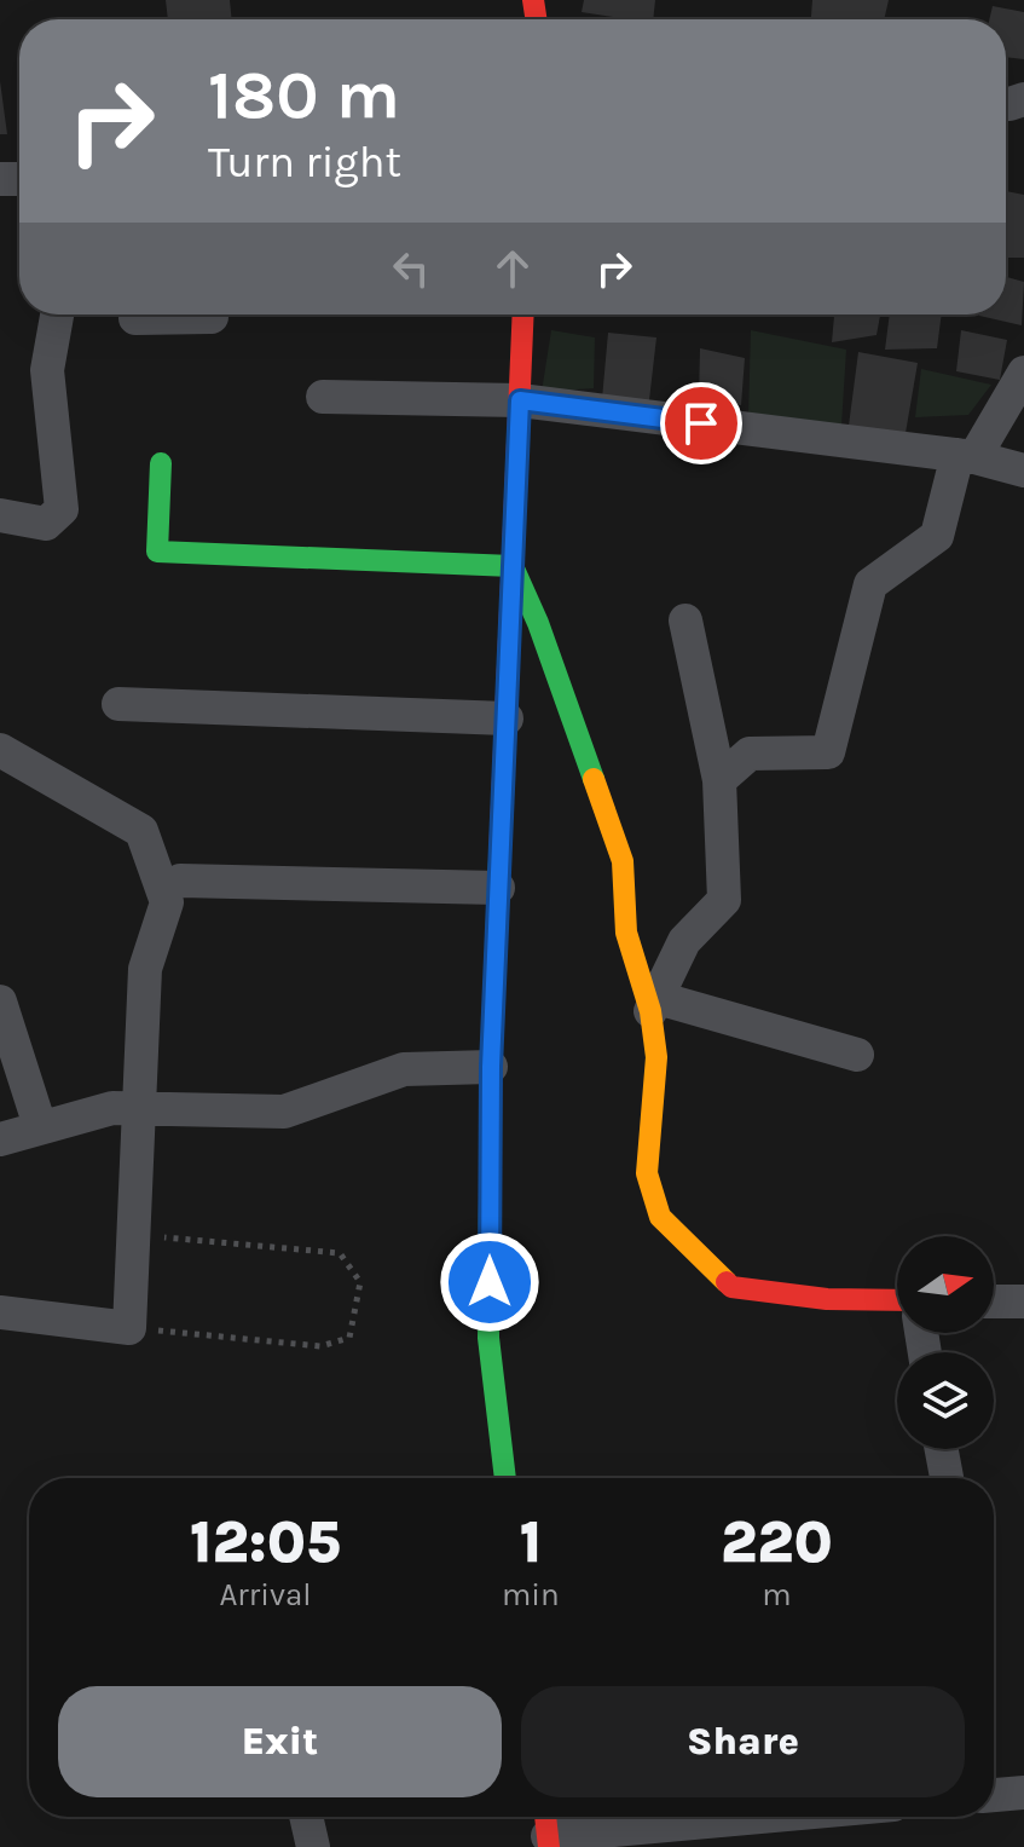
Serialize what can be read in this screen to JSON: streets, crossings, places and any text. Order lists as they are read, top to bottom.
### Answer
{
  "north": "right",
  "page": {
    "turn": ["180 m", "Turn right"],
    "eta": [
      "12:05",
      "Arrival",
      "1",
      "min",
      "220",
      "m"
    ],
    "buttons": ["Exit", "Share"]
  }
}
